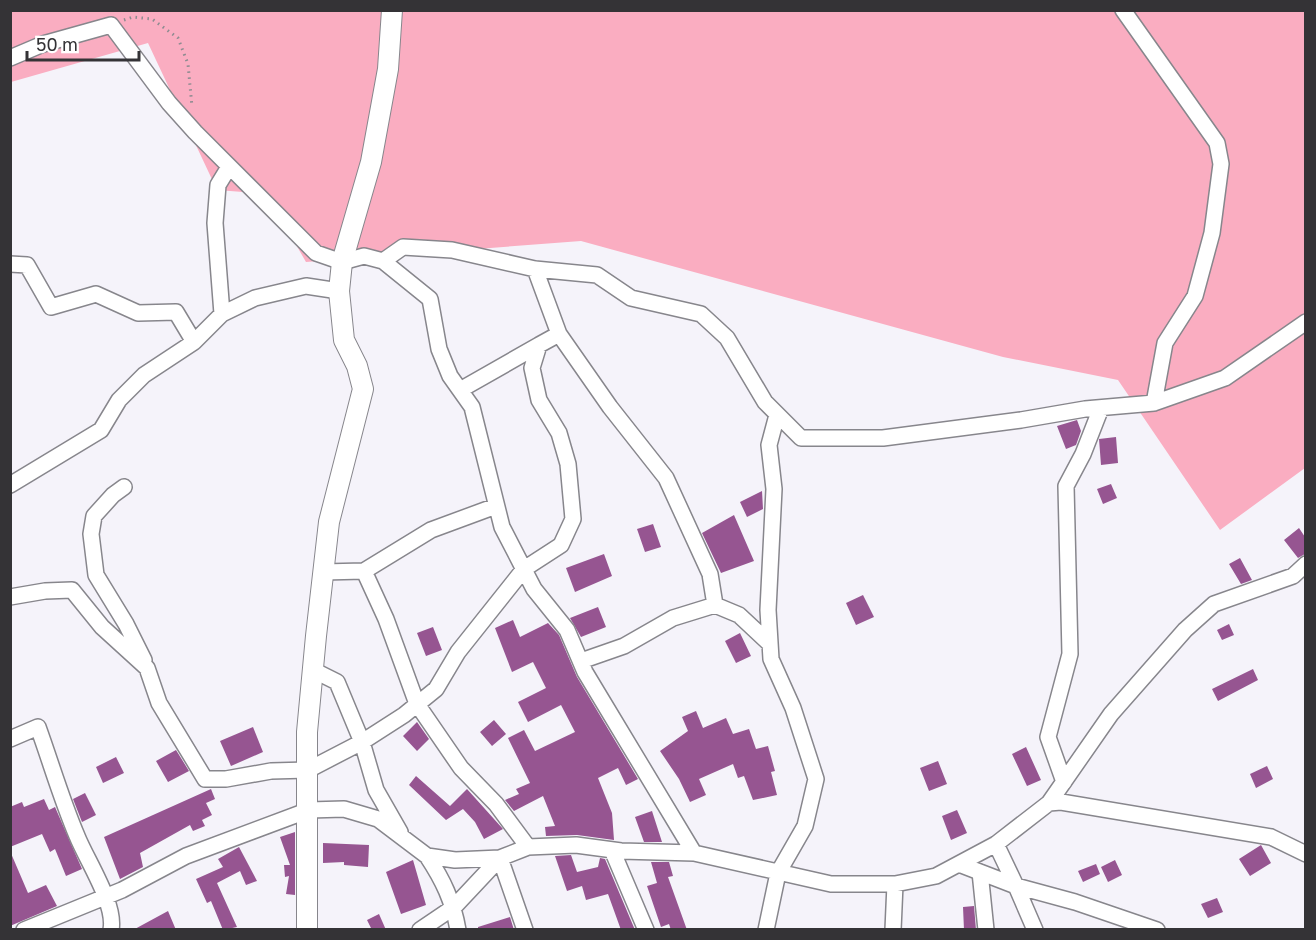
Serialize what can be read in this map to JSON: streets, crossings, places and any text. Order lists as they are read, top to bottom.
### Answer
{
  "scale_bar": "50 m"
}
